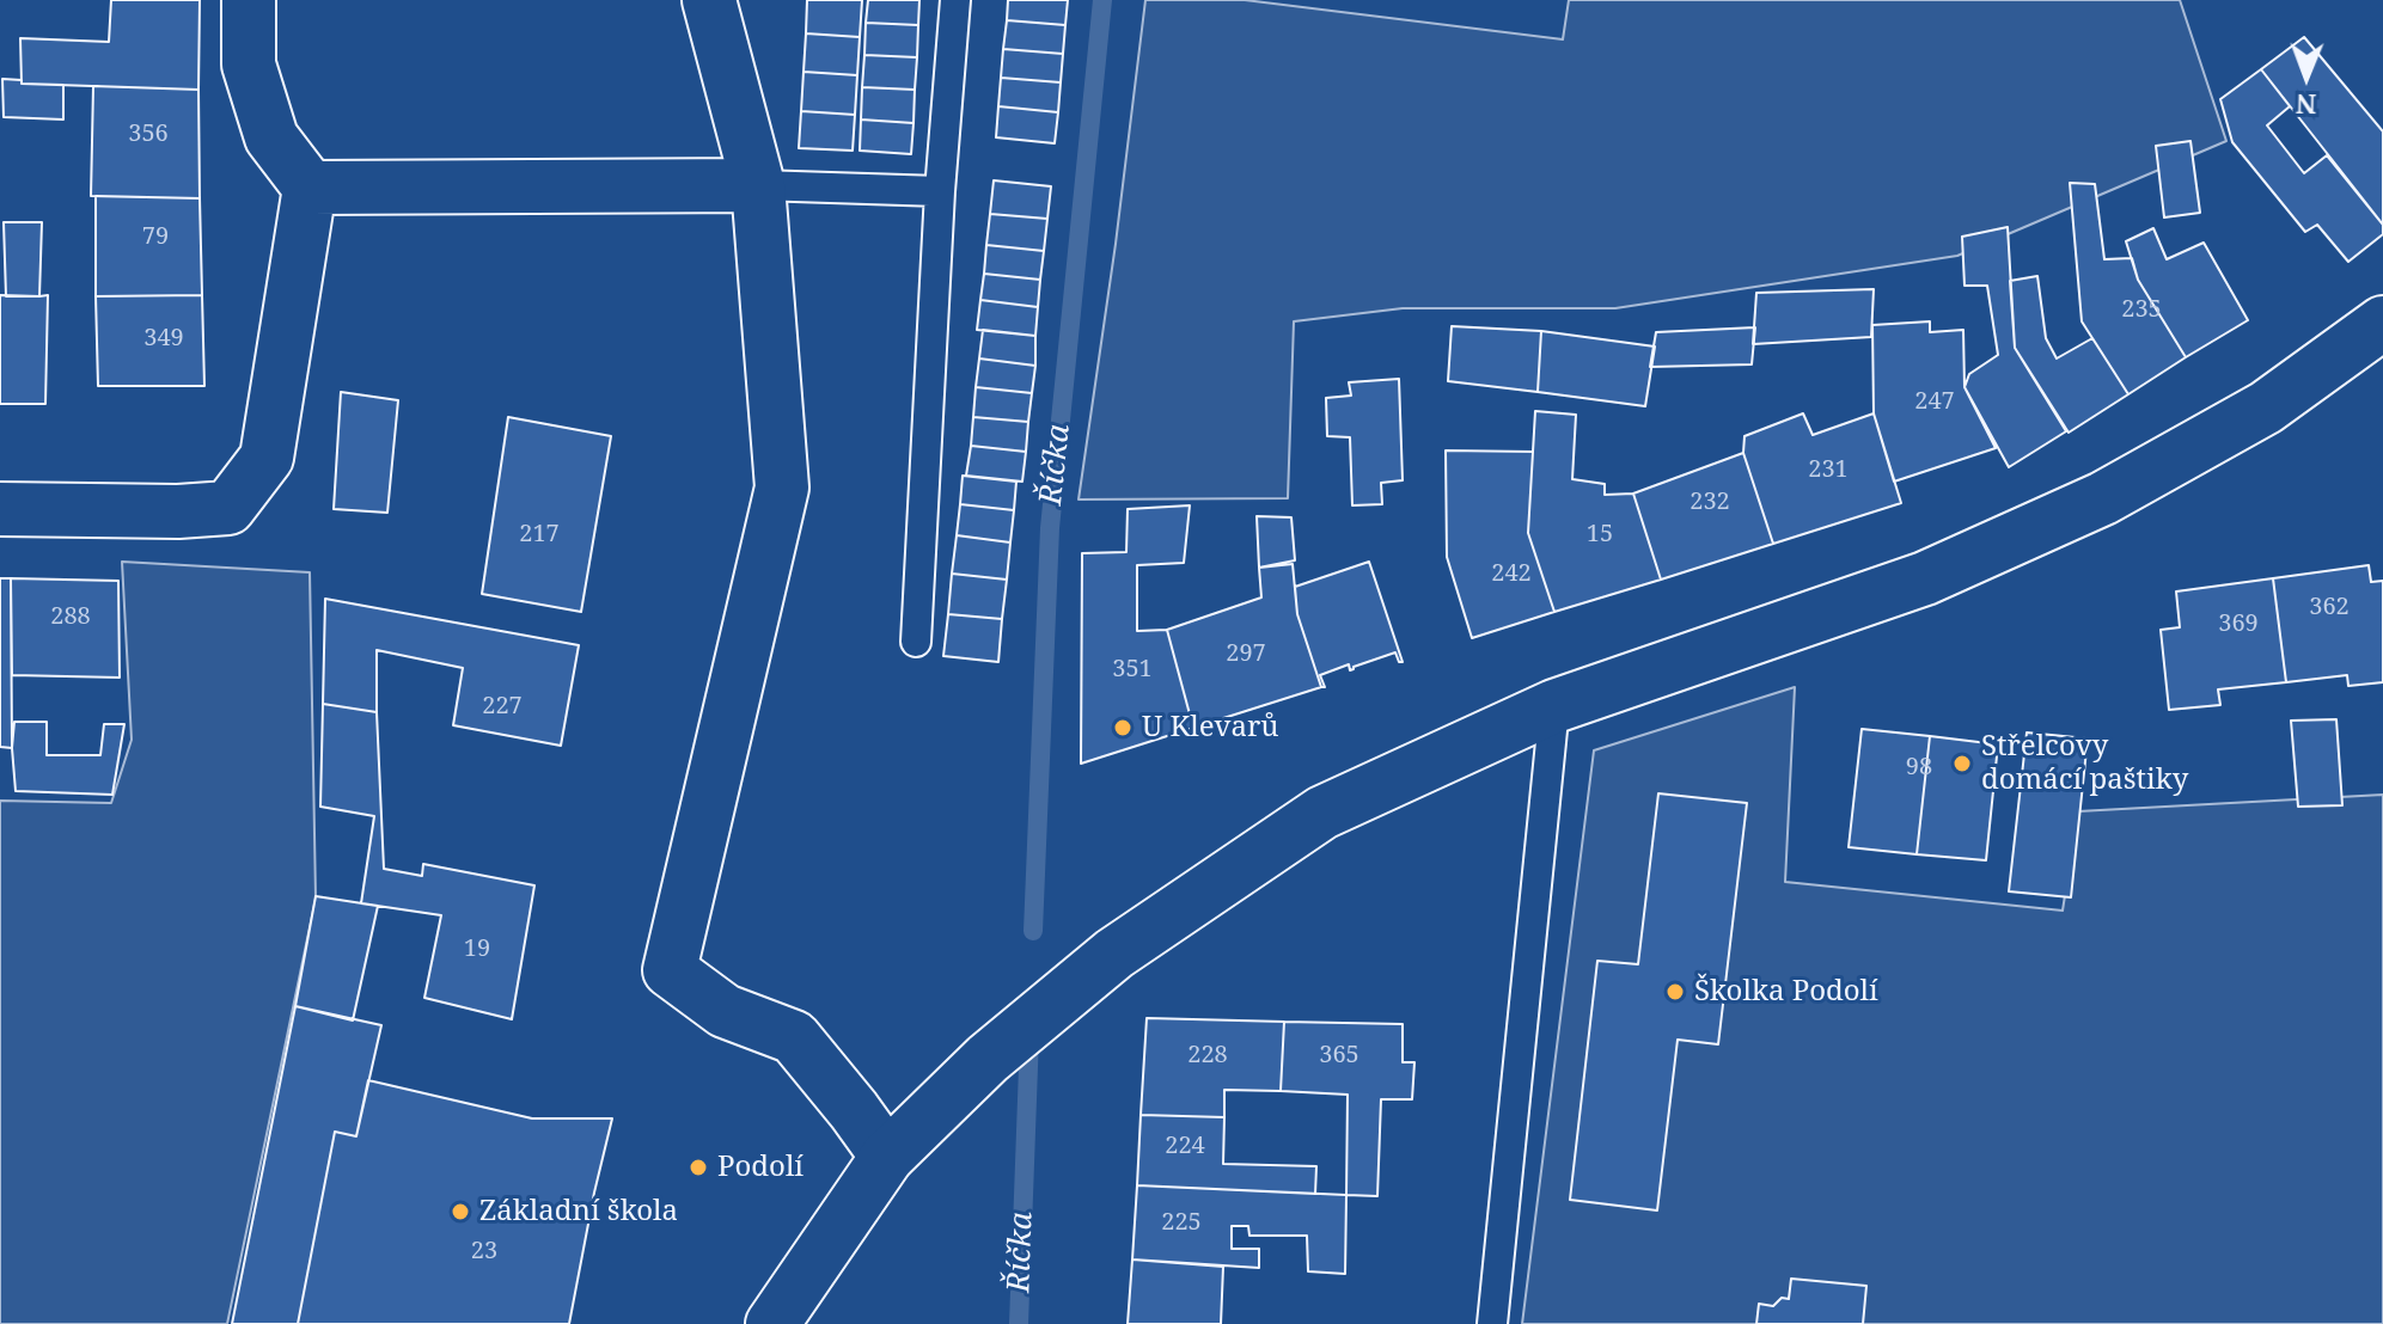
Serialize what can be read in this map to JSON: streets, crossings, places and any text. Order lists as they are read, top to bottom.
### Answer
{
  "water": ["Říčka"],
  "places": [
    "U Klevarů",
    "Střelcovy domácí paštiky",
    "Školka Podolí",
    "Podolí",
    "Základní škola"
  ],
  "house_numbers": [
    "356",
    "79",
    "235",
    "349",
    "247",
    "231",
    "232",
    "217",
    "15",
    "242",
    "362",
    "288",
    "369",
    "297",
    "351",
    "227",
    "98",
    "19",
    "228",
    "365",
    "224",
    "225",
    "23"
  ],
  "north": "bottom"
}
